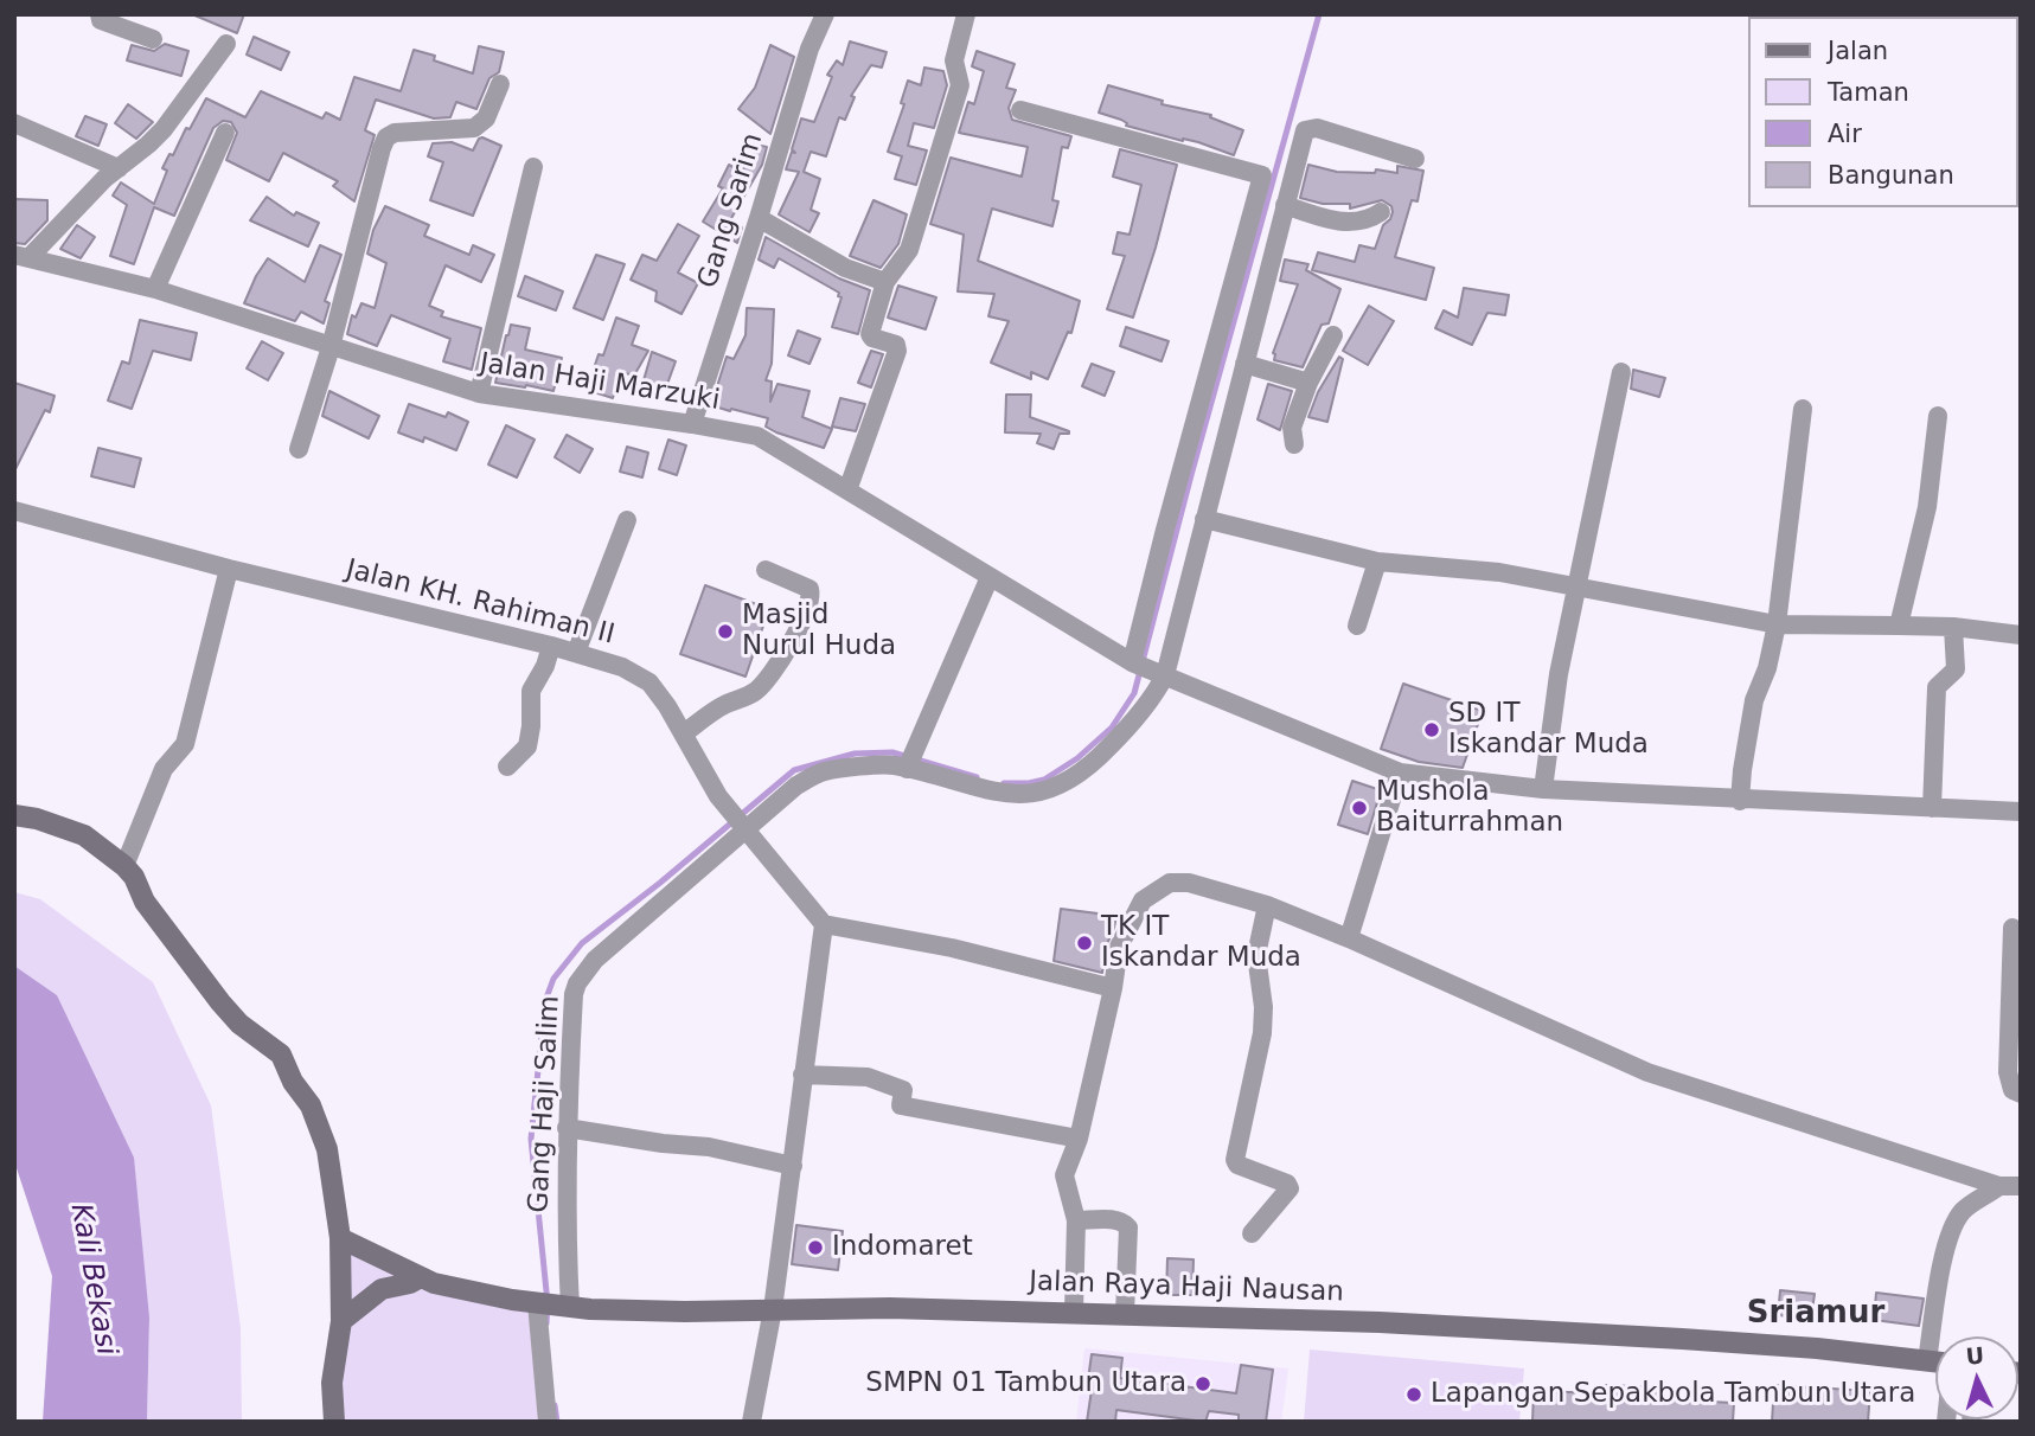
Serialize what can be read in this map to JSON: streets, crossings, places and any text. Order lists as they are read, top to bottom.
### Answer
{
  "streets": {
    "street": [
      "Gang Sarim",
      "Jalan Haji Marzuki",
      "Jalan KH. Rahiman II",
      "Gang Haji Salim",
      "Jalan Raya Haji Nausan"
    ]
  },
  "crossings": [
    ["Gang Sarim", "Jalan Haji Marzuki"],
    ["Jalan Haji Marzuki", "Gang Haji Salim"],
    ["Jalan KH. Rahiman II", "Gang Haji Salim"],
    ["Gang Haji Salim", "Jalan Raya Haji Nausan"]
  ],
  "districts": ["Sriamur"],
  "water": ["Kali Bekasi"],
  "places": [
    "Masjid Nurul Huda",
    "SD IT Iskandar Muda",
    "Mushola Baiturrahman",
    "TK IT Iskandar Muda",
    "Indomaret",
    "SMPN 01 Tambun Utara",
    "Lapangan Sepakbola Tambun Utara"
  ],
  "legend": [
    "Jalan",
    "Taman",
    "Air",
    "Bangunan"
  ],
  "north": "top"
}
